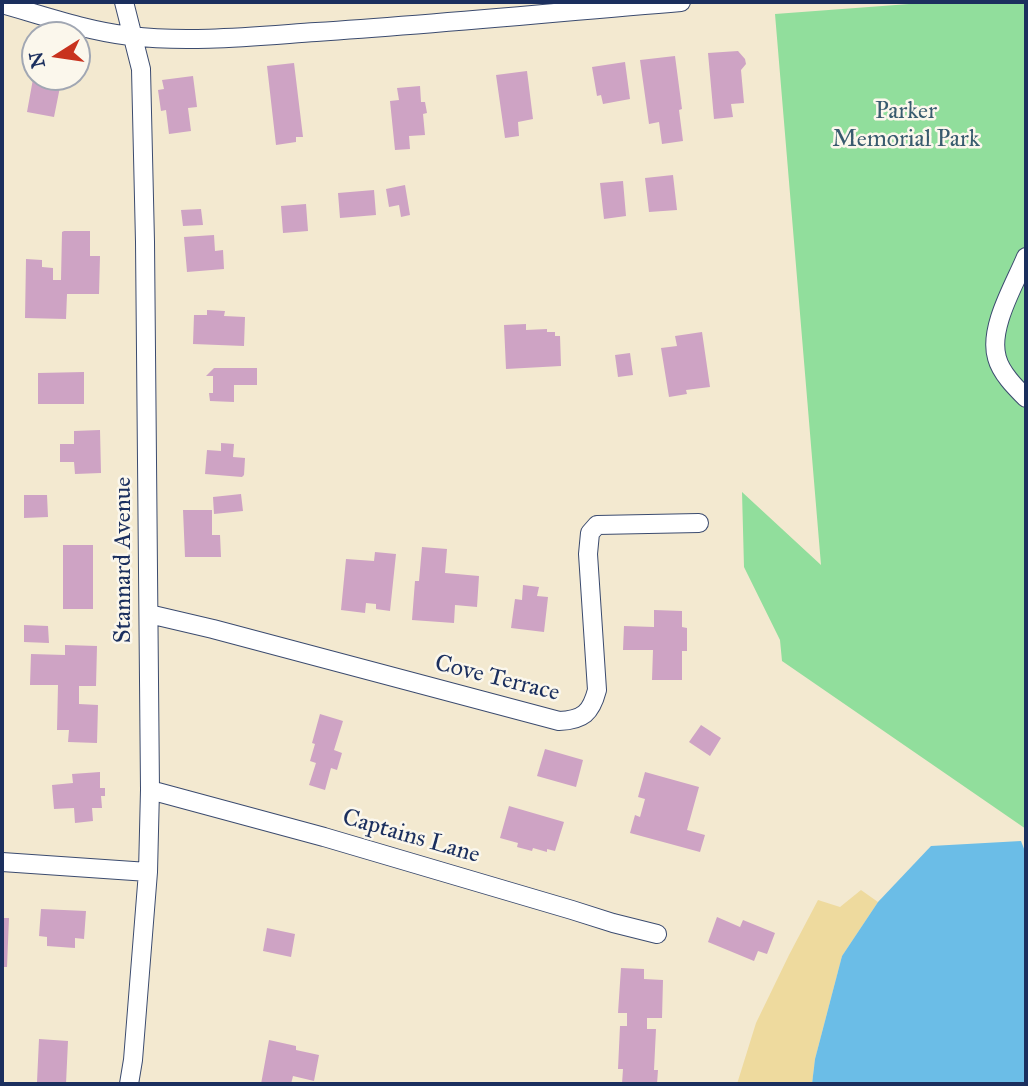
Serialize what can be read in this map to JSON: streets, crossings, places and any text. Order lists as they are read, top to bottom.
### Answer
{
  "streets": {
    "street": ["Stannard Avenue", "Cove Terrace", "Captains Lane"]
  },
  "crossings": [
    ["Stannard Avenue", "Cove Terrace"],
    ["Stannard Avenue", "Captains Lane"]
  ],
  "parks": ["Parker Memorial Park"],
  "north": "left"
}
